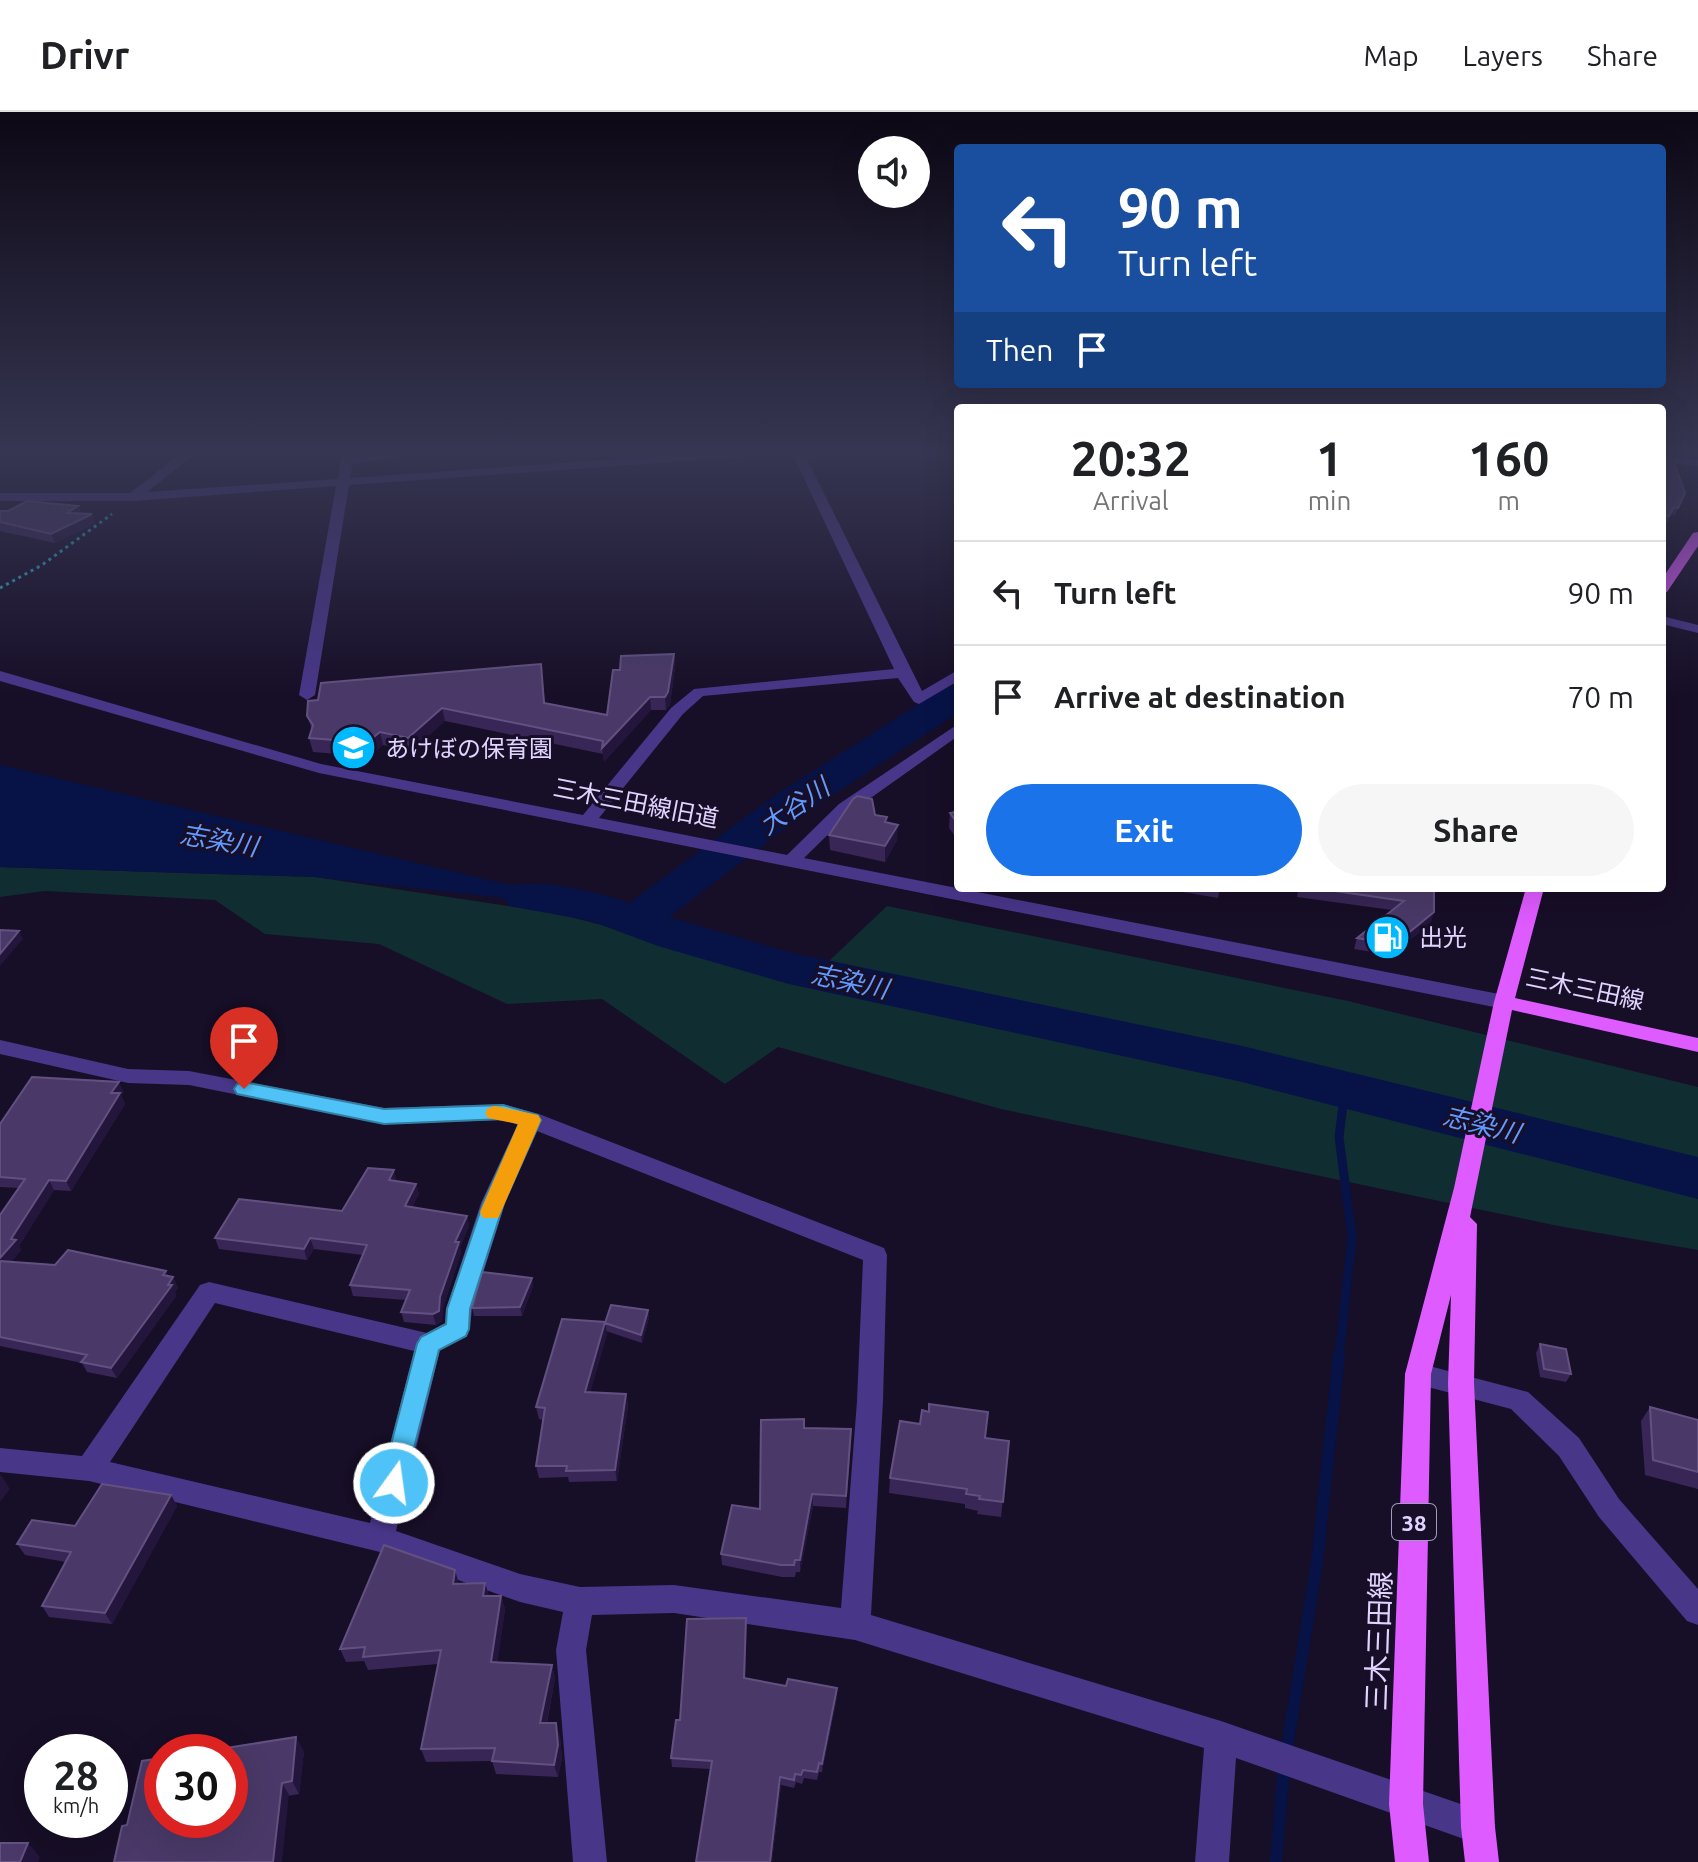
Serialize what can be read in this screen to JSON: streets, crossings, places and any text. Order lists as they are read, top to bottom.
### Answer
{
  "streets": {
    "main road": ["三木三田線", "38"],
    "street": ["三木三田線旧道"]
  },
  "crossings": [
    ["三木三田線旧道", "三木三田線"]
  ],
  "water": ["大谷川", "志染川"],
  "places": {
    "school or university": ["あけぼの保育園"],
    "fuel station": ["出光"]
  },
  "page": {
    "header": "Drivr",
    "nav": ["Map", "Layers", "Share"],
    "turn": ["90 m", "Turn left"],
    "then": "Then",
    "eta": [
      "20:32",
      "Arrival",
      "1",
      "min",
      "160",
      "m"
    ],
    "list": [
      {
        "name": "Turn left",
        "value": "90 m"
      },
      {
        "name": "Arrive at destination",
        "value": "70 m"
      }
    ],
    "buttons": ["Exit", "Share"],
    "speed": "28 km/h",
    "limit": "30"
  }
}
